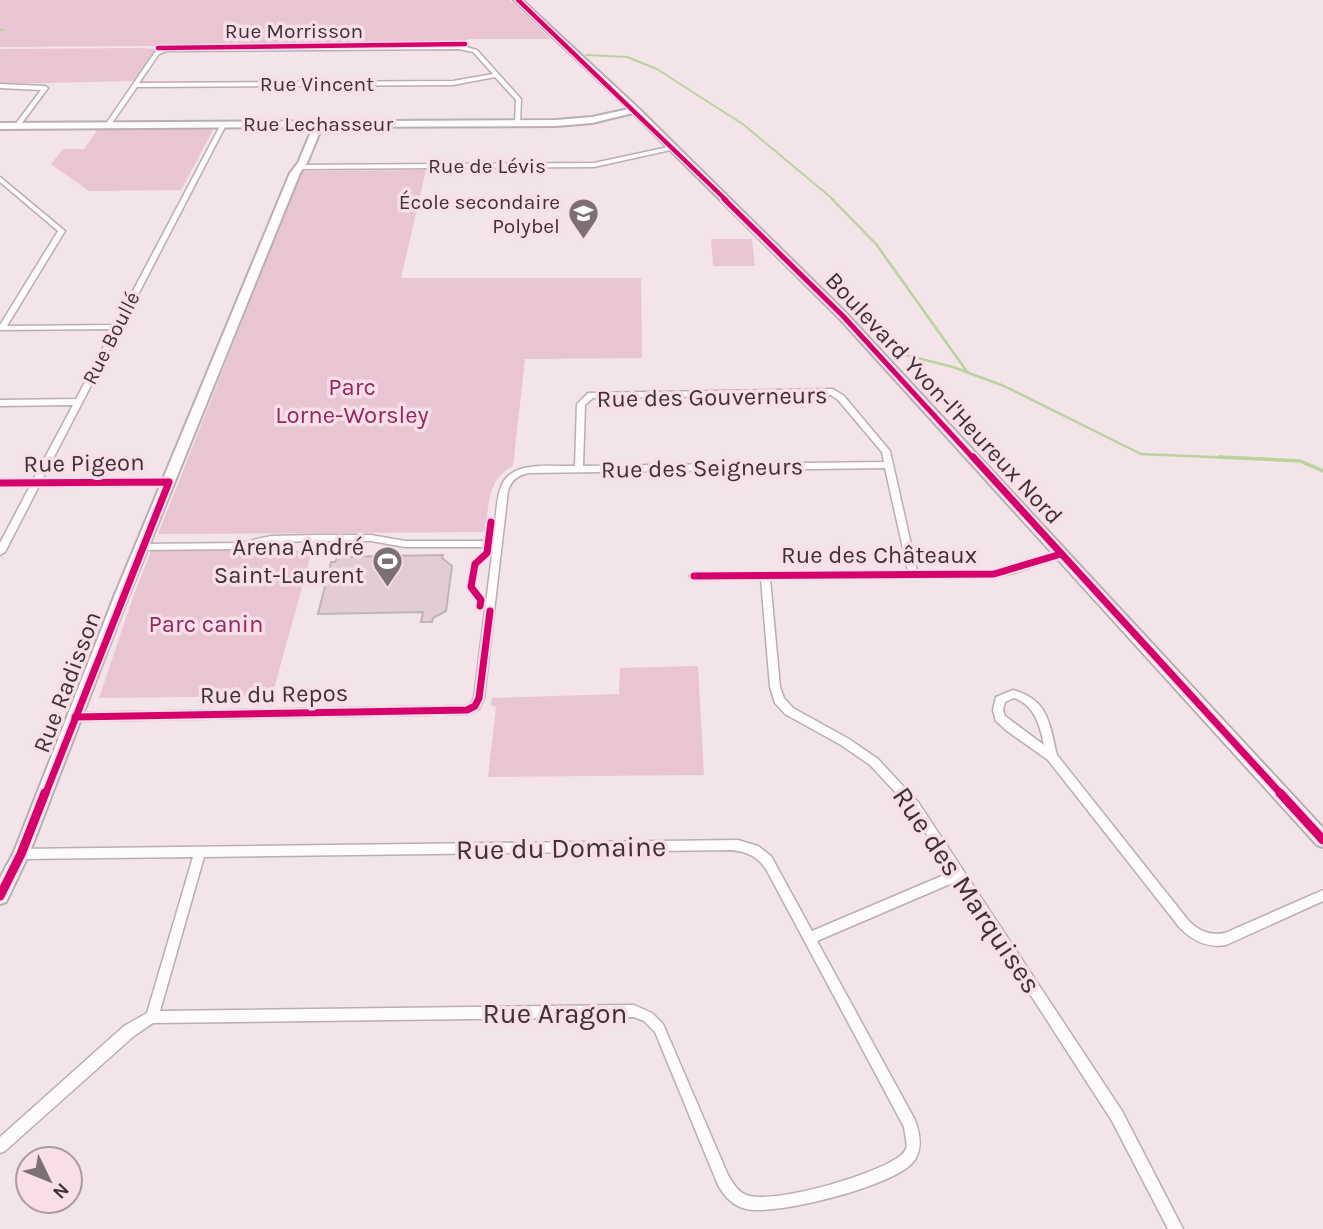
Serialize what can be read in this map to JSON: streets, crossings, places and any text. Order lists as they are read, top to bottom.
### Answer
{
  "streets": {
    "street": [
      "Rue Morrisson",
      "Rue Vincent",
      "Rue Lechasseur",
      "Rue de Lévis",
      "Rue Boullé",
      "Rue des Gouverneurs",
      "Boulevard Yvon-l'Heureux Nord",
      "Rue Pigeon",
      "Rue des Seigneurs",
      "Rue des Châteaux",
      "Rue Radisson",
      "Rue du Repos",
      "Rue du Domaine",
      "Rue des Marquises",
      "Rue Aragon"
    ]
  },
  "crossings": [
    ["Rue Morrisson", "Rue Vincent"],
    ["Rue Lechasseur", "Rue Boullé"],
    ["Rue Lechasseur", "Boulevard Yvon-l'Heureux Nord"],
    ["Rue Lechasseur", "Rue Radisson"],
    ["Rue de Lévis", "Boulevard Yvon-l'Heureux Nord"],
    ["Rue de Lévis", "Rue Radisson"],
    ["Rue Boullé", "Rue Pigeon"],
    ["Rue des Gouverneurs", "Rue des Seigneurs"],
    ["Rue des Gouverneurs", "Rue des Châteaux"],
    ["Boulevard Yvon-l'Heureux Nord", "Rue des Châteaux"],
    ["Rue Pigeon", "Rue Radisson"],
    ["Rue des Seigneurs", "Rue du Repos"],
    ["Rue des Châteaux", "Rue des Marquises"],
    ["Rue Radisson", "Rue du Repos"],
    ["Rue Radisson", "Rue du Domaine"],
    ["Rue du Domaine", "Rue Aragon"]
  ],
  "parks": ["Parc Lorne-Worsley", "Parc canin"],
  "places": {
    "school or university": ["École secondaire Polybel"],
    "sports": ["Arena André Saint-Laurent"]
  },
  "north": "bottom right"
}
